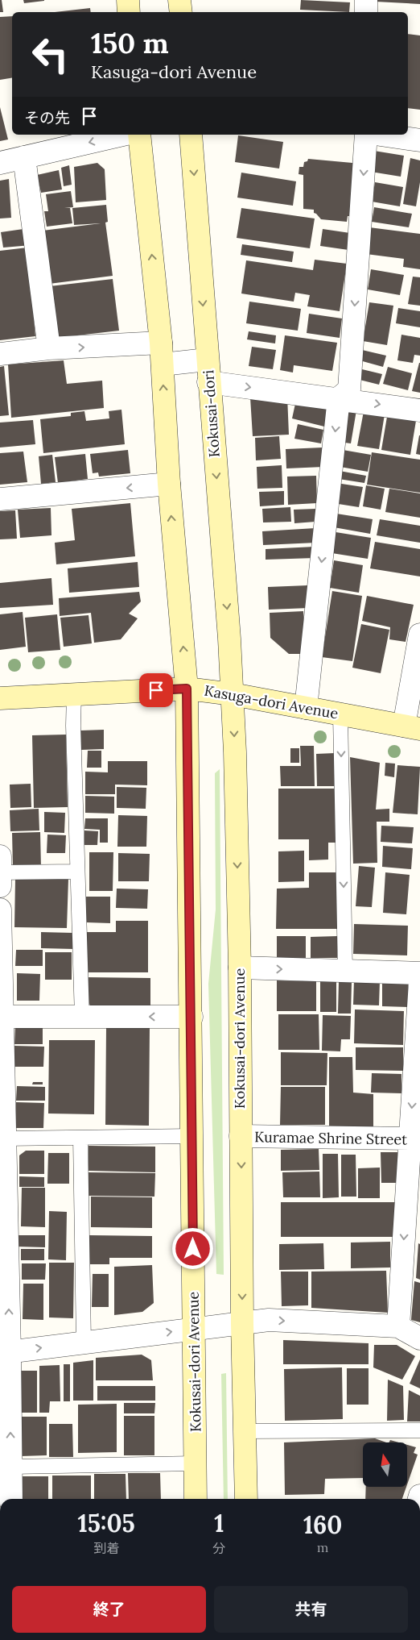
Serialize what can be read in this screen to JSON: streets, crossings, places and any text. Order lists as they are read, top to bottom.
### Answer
{
  "streets": {
    "main road": ["Kokusai-dori", "Kasuga-dori Avenue", "Kokusai-dori Avenue"],
    "street": ["Kuramae Shrine Street"]
  },
  "crossings": [
    ["Kokusai-dori", "Kasuga-dori Avenue"],
    ["Kokusai-dori", "Kokusai-dori Avenue"],
    ["Kasuga-dori Avenue", "Kokusai-dori Avenue"],
    ["Kokusai-dori Avenue", "Kuramae Shrine Street"]
  ],
  "north": "top",
  "page": {
    "turn": ["150 m", "Kasuga-dori Avenue"],
    "then": "その先",
    "eta": [
      "15:05",
      "到着",
      "1",
      "分",
      "160",
      "m"
    ],
    "buttons": ["終了", "共有"]
  }
}
